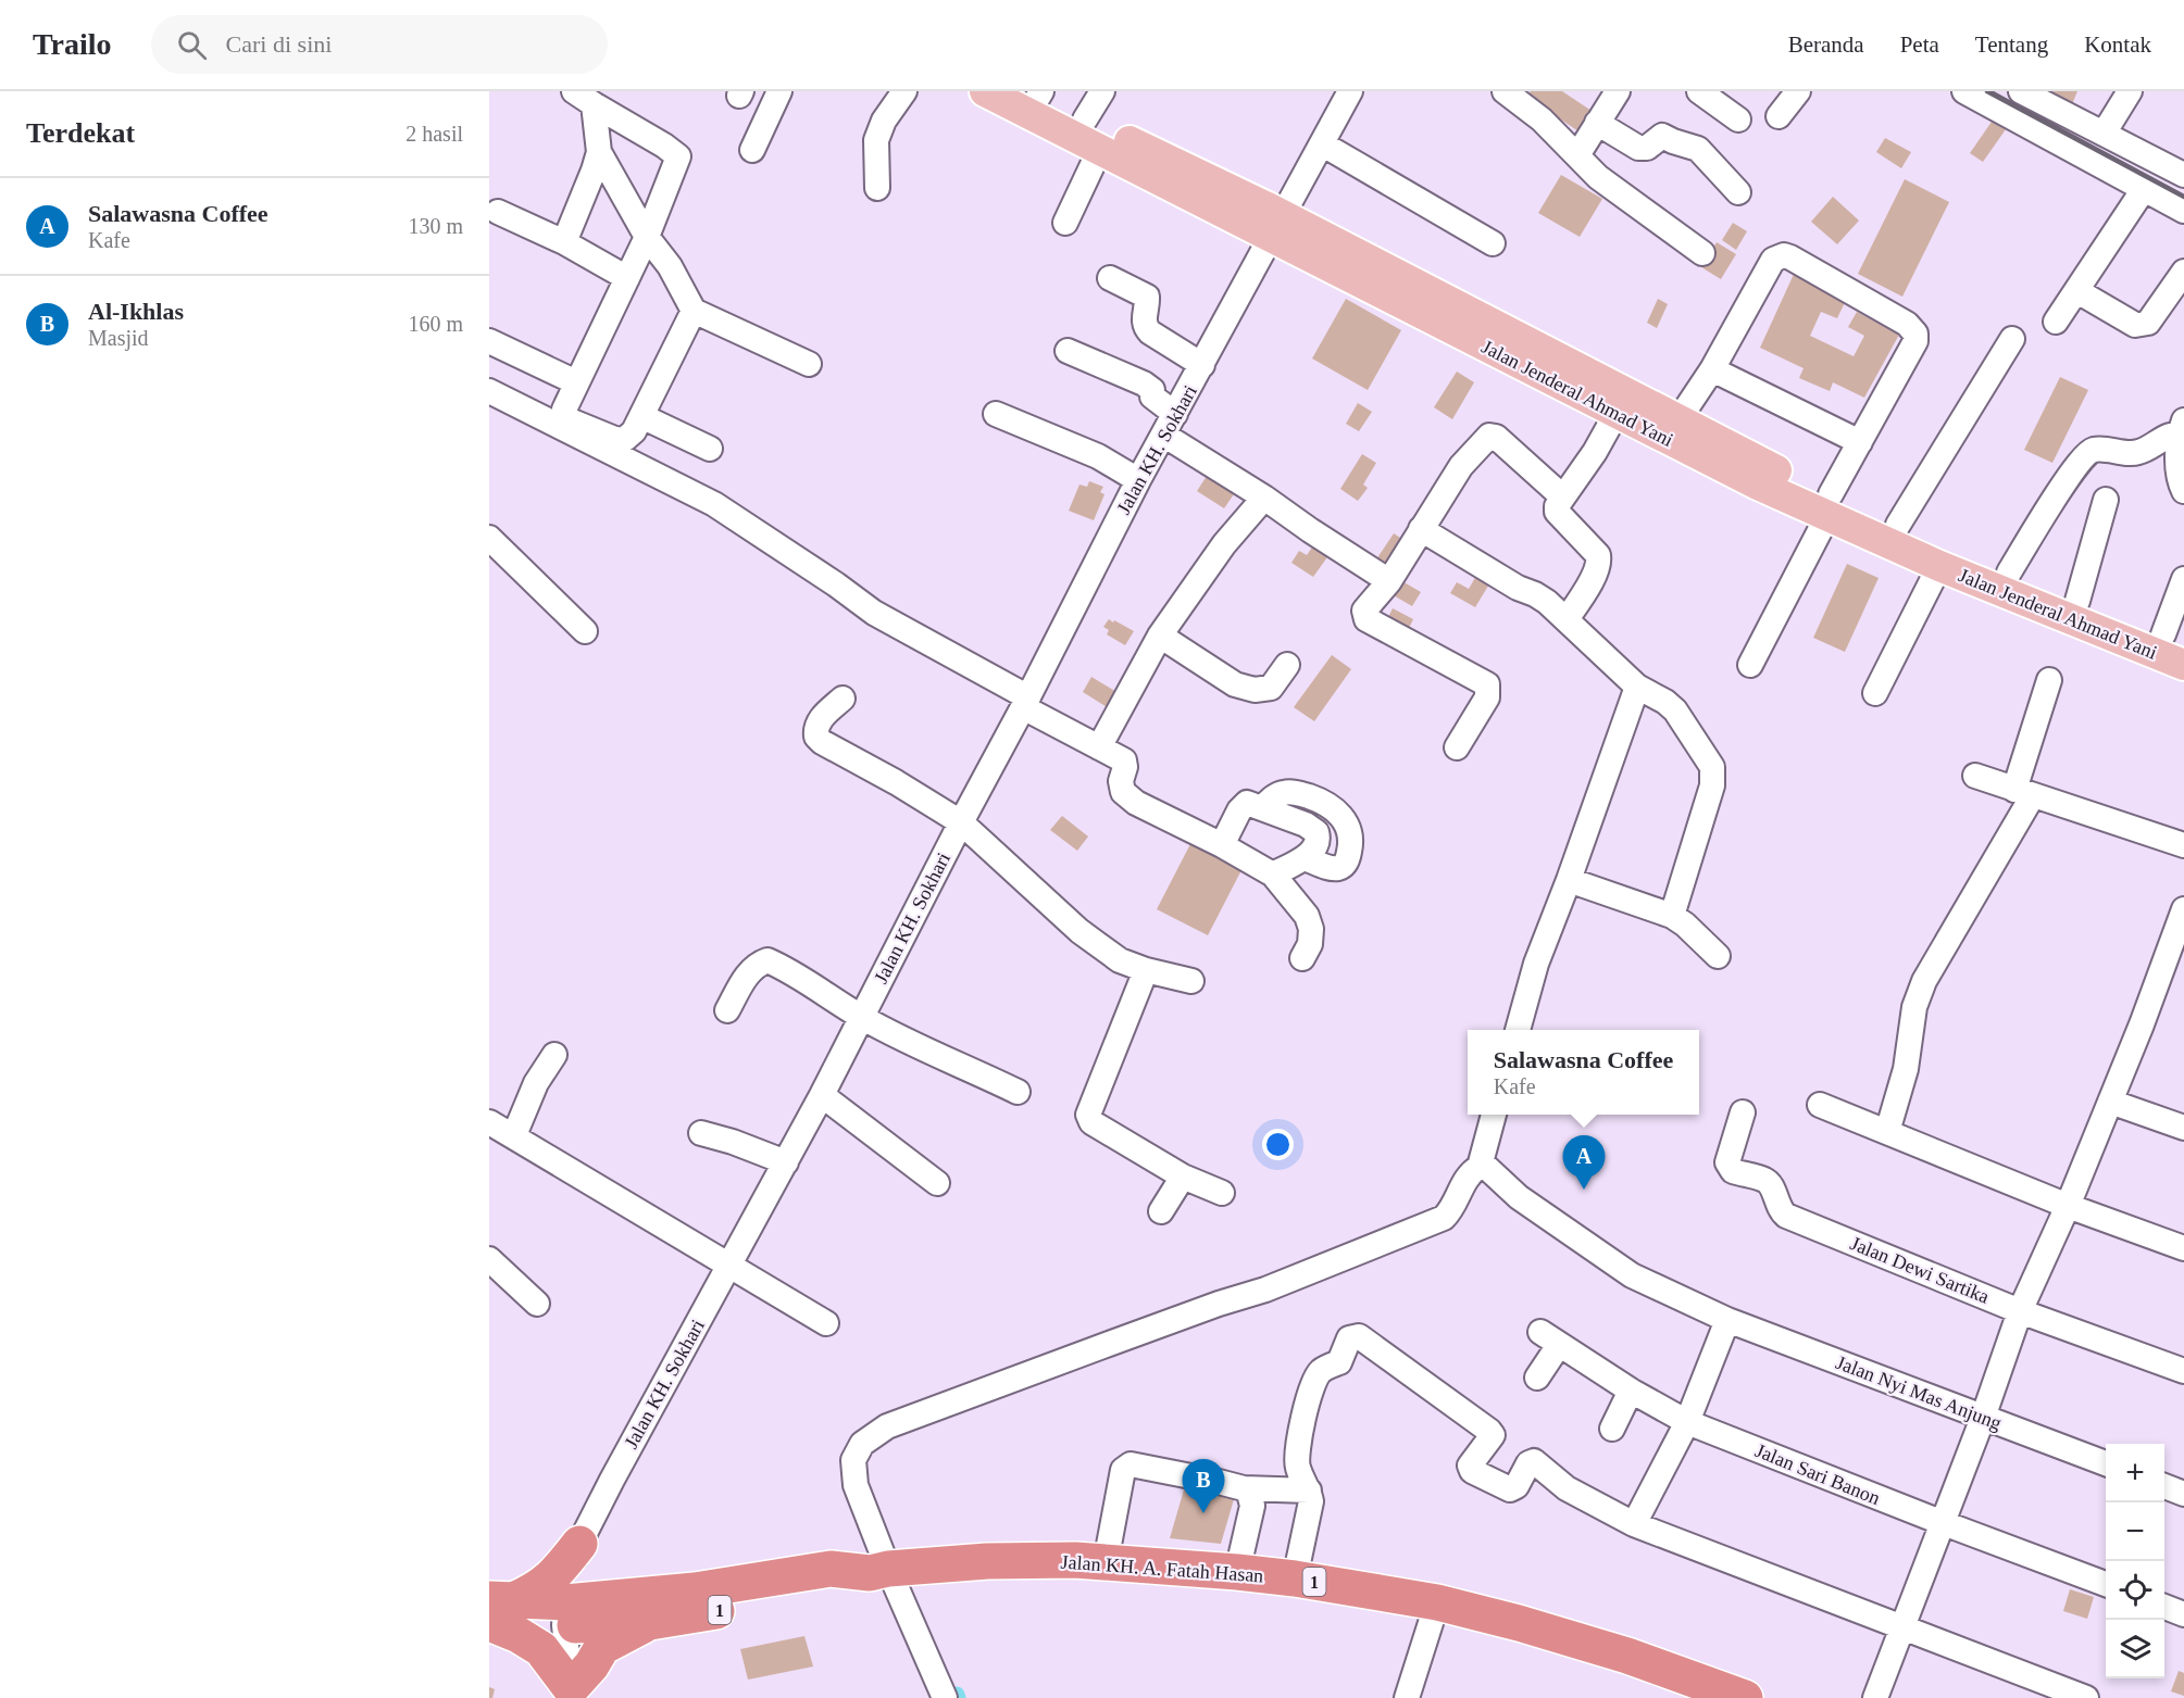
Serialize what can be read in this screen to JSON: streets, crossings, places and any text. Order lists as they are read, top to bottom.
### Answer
{
  "streets": {
    "highway": ["Jalan KH. A. Fatah Hasan", "1"],
    "main road": ["Jalan Jenderal Ahmad Yani"],
    "street": [
      "Jalan KH. Sokhari",
      "Jalan Dewi Sartika",
      "Jalan Nyi Mas Anjung",
      "Jalan Sari Banon"
    ]
  },
  "crossings": [
    ["Jalan Jenderal Ahmad Yani", "Jalan KH. Sokhari"],
    ["Jalan KH. Sokhari", "Jalan KH. A. Fatah Hasan"],
    ["Jalan KH. Sokhari", "1"],
    ["Jalan KH. A. Fatah Hasan", "1"]
  ],
  "page": {
    "header": "Trailo",
    "search": "Cari di sini",
    "nav": [
      "Beranda",
      "Peta",
      "Tentang",
      "Kontak"
    ],
    "heading": ["Terdekat", "2 hasil"],
    "list": [
      {
        "mark": "A",
        "name": "Salawasna Coffee",
        "note": "Kafe",
        "value": "130 m"
      },
      {
        "mark": "B",
        "name": "Al-Ikhlas",
        "note": "Masjid",
        "value": "160 m"
      }
    ],
    "popup": ["Salawasna Coffee", "Kafe"],
    "pins": ["A", "B"],
    "map_buttons": ["+", "−"]
  }
}
